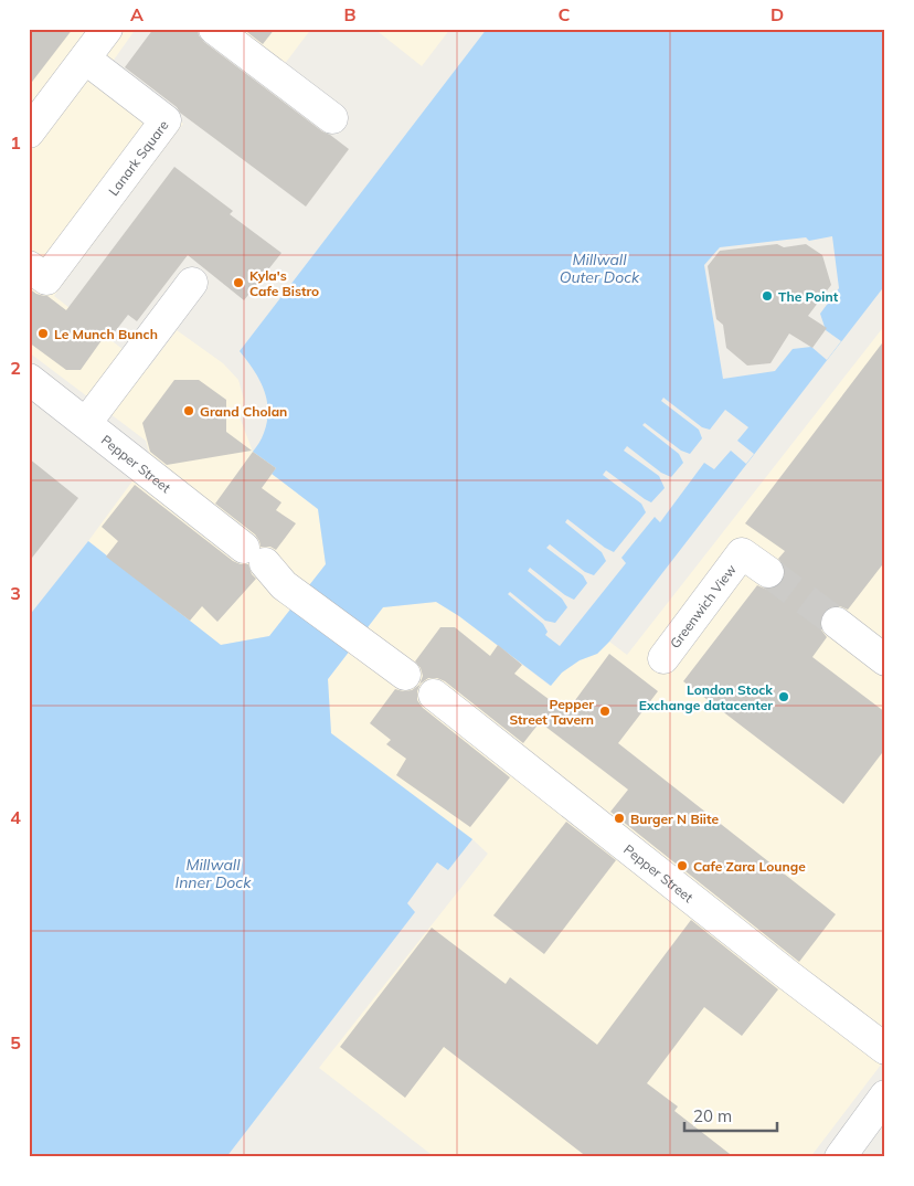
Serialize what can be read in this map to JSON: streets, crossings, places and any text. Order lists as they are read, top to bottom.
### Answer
{
  "streets": {
    "street": ["Lanark Square", "Pepper Street", "Greenwich View"]
  },
  "water": ["Millwall Outer Dock", "Millwall Inner Dock"],
  "places": [
    "Kyla's Cafe Bistro",
    "The Point",
    "Le Munch Bunch",
    "Grand Cholan",
    "London Stock Exchange datacenter",
    "Pepper Street Tavern",
    "Burger N Biite",
    "Cafe Zara Lounge"
  ],
  "scale_bar": "20 m",
  "grid": {
    "columns": [
      "A",
      "B",
      "C",
      "D"
    ],
    "rows": [
      "1",
      "2",
      "3",
      "4",
      "5"
    ]
  }
}
